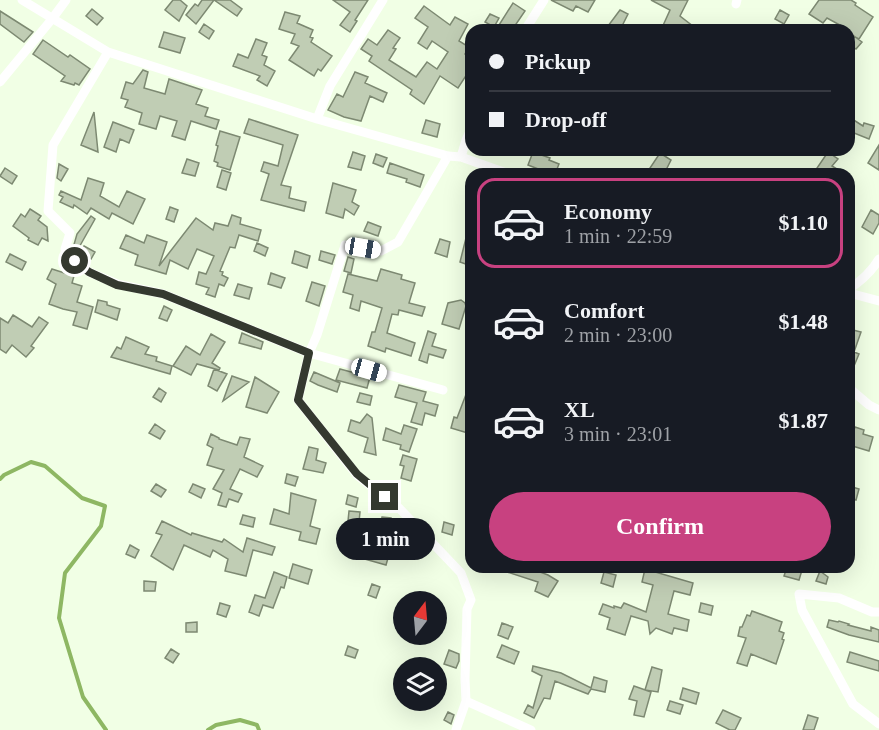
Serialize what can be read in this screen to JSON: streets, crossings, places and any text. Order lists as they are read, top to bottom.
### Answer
{
  "north": "top",
  "page": {
    "banner": ["Pickup", "Drop-off"],
    "list": [
      {
        "name": "Economy",
        "note": "1 min · 22:59",
        "value": "$1.10"
      },
      {
        "name": "Comfort",
        "note": "2 min · 23:00",
        "value": "$1.48"
      },
      {
        "name": "XL",
        "note": "3 min · 23:01",
        "value": "$1.87"
      }
    ],
    "buttons": "Confirm",
    "bubble": "1 min"
  }
}
